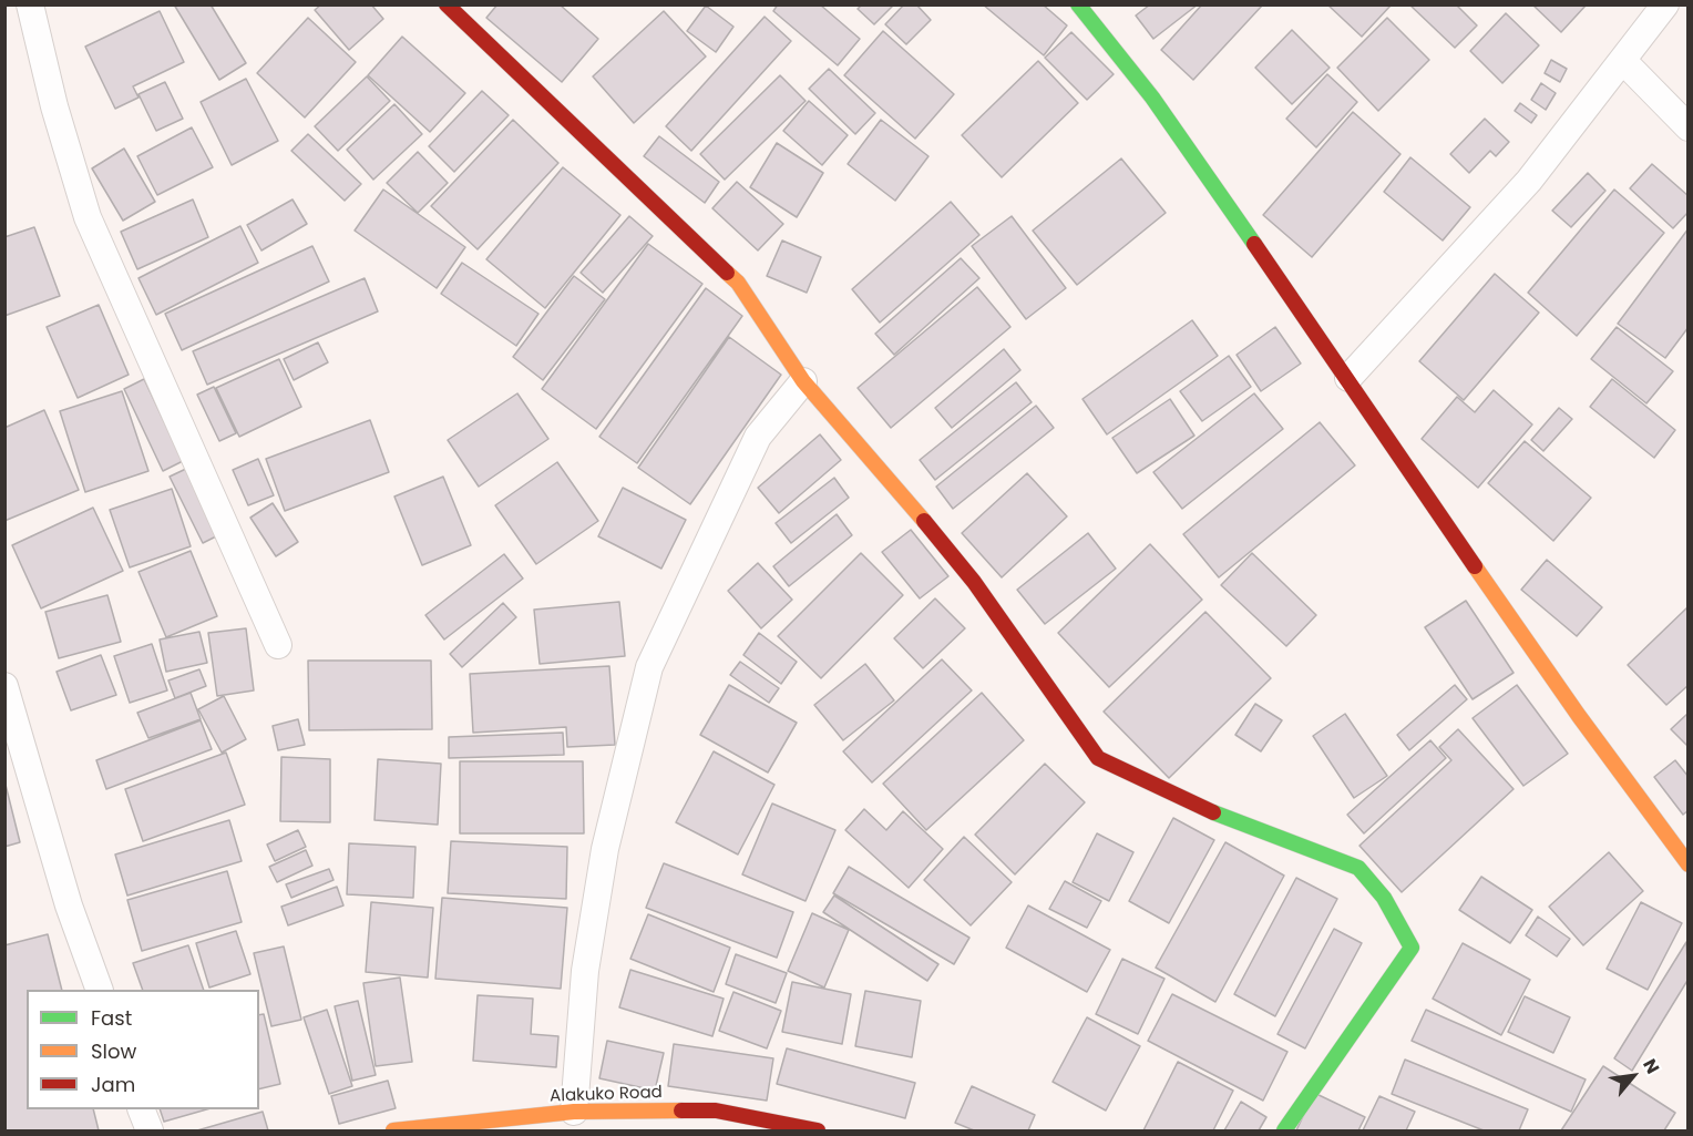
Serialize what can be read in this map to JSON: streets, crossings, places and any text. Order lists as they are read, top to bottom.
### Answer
{
  "streets": {
    "street": ["Alakuko Road"]
  },
  "legend": ["Fast", "Slow", "Jam"],
  "north": "top right"
}
